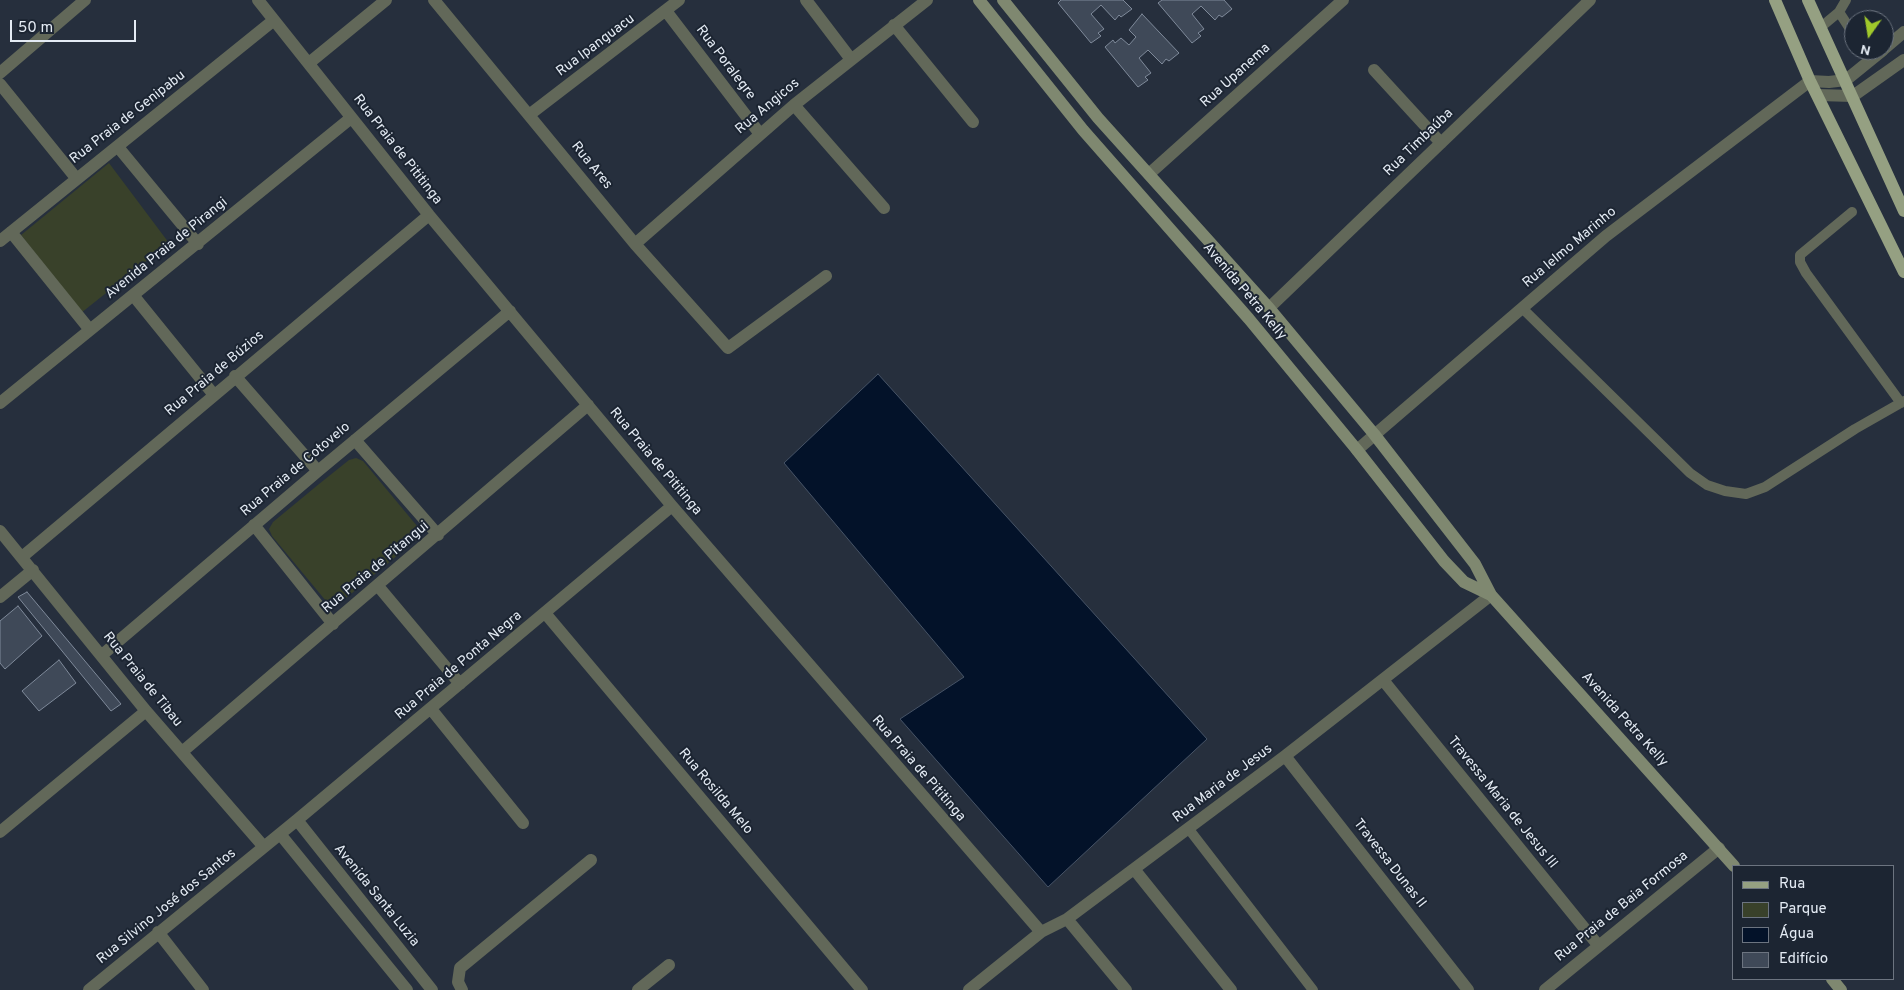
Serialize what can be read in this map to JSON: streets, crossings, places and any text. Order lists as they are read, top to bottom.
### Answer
{
  "streets": {
    "street": [
      "Rua Ipanguacu",
      "Rua Poralegre",
      "Rua Upanema",
      "Rua Angicos",
      "Rua Praia de Genipabu",
      "Rua Timbaúba",
      "Rua Praia de Pititinga",
      "Rua Ares",
      "Rua Ielmo Marinho",
      "Avenida Praia de Pirangi",
      "Avenida Petra Kelly",
      "Rua Praia de Búzios",
      "Rua Praia de Cotovelo",
      "Rua Praia de Pitangui",
      "Rua Praia de Ponta Negra",
      "Rua Praia de Tibau",
      "Rua Maria de Jesus",
      "Rua Rosilda Melo",
      "Travessa Maria de Jesus III",
      "Travessa Dunas II",
      "Avenida Santa Luzia",
      "Rua Silvino José dos Santos",
      "Rua Praia de Baia Formosa"
    ]
  },
  "crossings": [
    ["Rua Ipanguacu", "Rua Poralegre"],
    ["Rua Ipanguacu", "Rua Ares"],
    ["Rua Poralegre", "Rua Angicos"],
    ["Rua Upanema", "Avenida Petra Kelly"],
    ["Rua Angicos", "Rua Ares"],
    ["Rua Praia de Genipabu", "Rua Praia de Pititinga"],
    ["Rua Timbaúba", "Avenida Petra Kelly"],
    ["Rua Praia de Pititinga", "Avenida Praia de Pirangi"],
    ["Rua Praia de Pititinga", "Rua Praia de Búzios"],
    ["Rua Praia de Pititinga", "Rua Praia de Cotovelo"],
    ["Rua Praia de Pititinga", "Rua Praia de Pitangui"],
    ["Rua Praia de Pititinga", "Rua Praia de Ponta Negra"],
    ["Rua Praia de Pititinga", "Rua Maria de Jesus"],
    ["Rua Ielmo Marinho", "Avenida Petra Kelly"],
    ["Avenida Petra Kelly", "Rua Maria de Jesus"],
    ["Avenida Petra Kelly", "Rua Praia de Baia Formosa"],
    ["Rua Praia de Búzios", "Rua Praia de Tibau"],
    ["Rua Praia de Cotovelo", "Rua Praia de Tibau"],
    ["Rua Praia de Pitangui", "Rua Praia de Tibau"],
    ["Rua Praia de Ponta Negra", "Rua Praia de Tibau"],
    ["Rua Praia de Ponta Negra", "Rua Rosilda Melo"],
    ["Rua Praia de Ponta Negra", "Avenida Santa Luzia"],
    ["Rua Praia de Ponta Negra", "Rua Silvino José dos Santos"],
    ["Rua Praia de Tibau", "Rua Silvino José dos Santos"],
    ["Rua Maria de Jesus", "Travessa Maria de Jesus III"],
    ["Rua Maria de Jesus", "Travessa Dunas II"],
    ["Travessa Maria de Jesus III", "Rua Praia de Baia Formosa"]
  ],
  "legend": [
    "Rua",
    "Parque",
    "Água",
    "Edifício"
  ],
  "scale_bar": "50 m",
  "north": "bottom"
}
